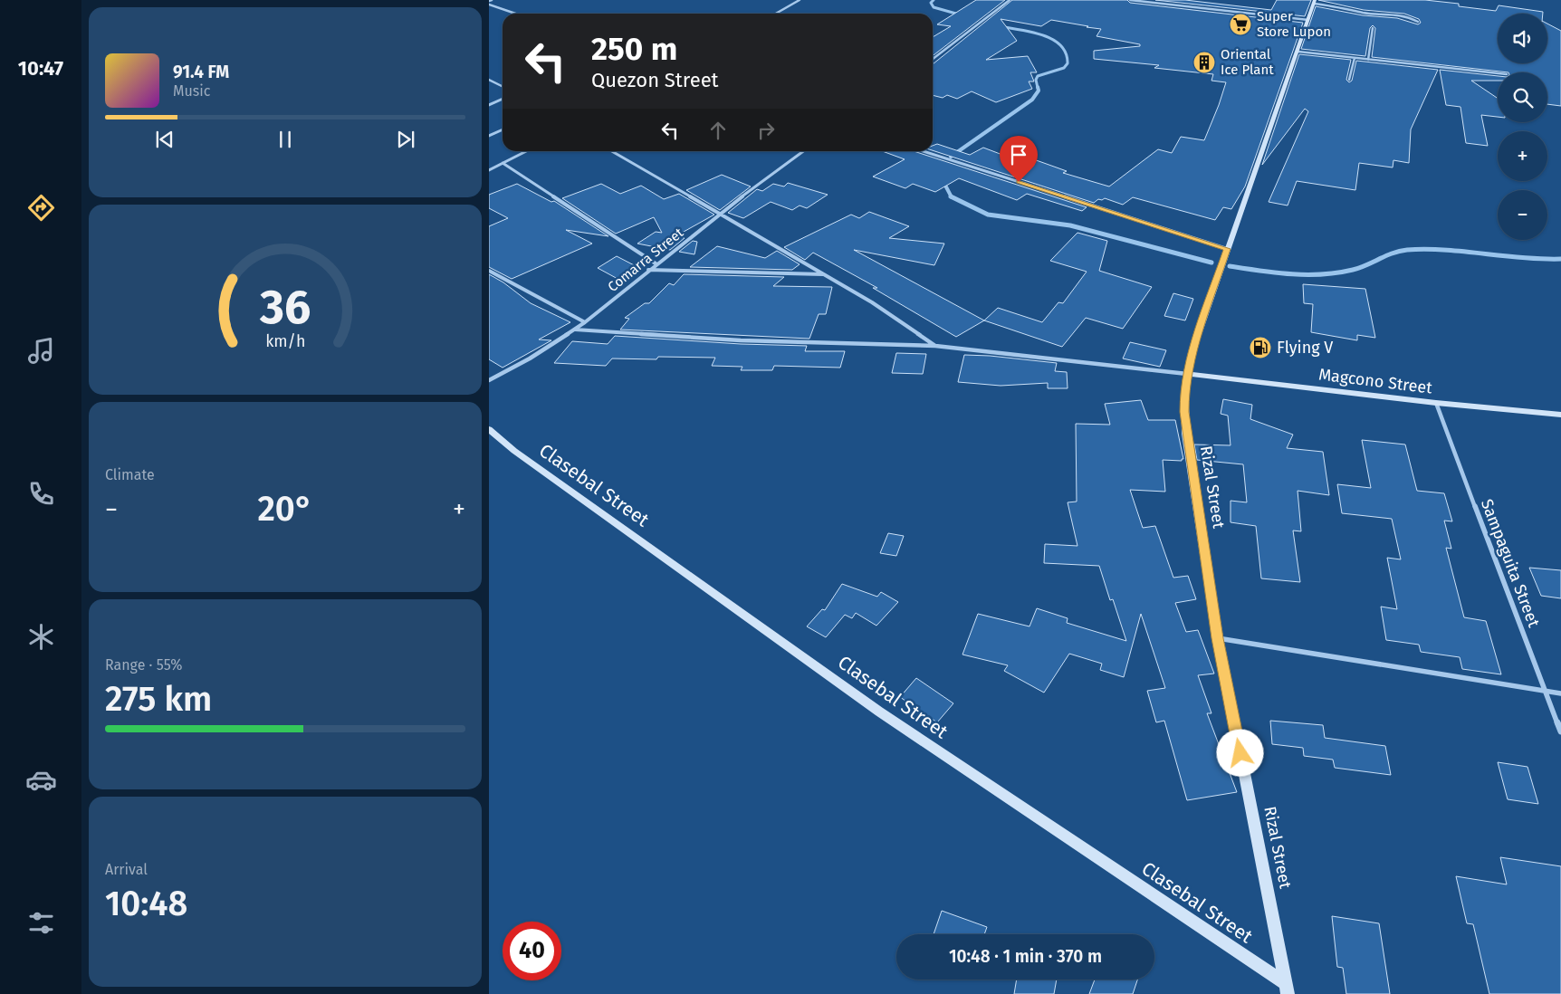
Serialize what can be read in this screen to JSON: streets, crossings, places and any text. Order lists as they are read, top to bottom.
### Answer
{
  "streets": {
    "street": [
      "Comarra Street",
      "Magcono Street",
      "Clasebal Street",
      "Rizal Street",
      "Sampaguita Street"
    ]
  },
  "crossings": [
    ["Magcono Street", "Rizal Street"],
    ["Magcono Street", "Sampaguita Street"],
    ["Clasebal Street", "Rizal Street"]
  ],
  "places": {
    "supermarket": ["Super Store Lupon"],
    "building": ["Oriental Ice Plant"],
    "fuel station": ["Flying V"]
  },
  "page": {
    "tabs": "10:47",
    "map_buttons": ["+", "−"],
    "turn": ["250 m", "Quezon Street"],
    "song": ["91.4 FM", "Music"],
    "tile": [
      "Climate",
      ["Range · 55%", "275 km"],
      ["Arrival", "10:48"]
    ],
    "heat": ["−", "20°", "+"],
    "limit": "40",
    "trip": "10:48 · 1 min · 370 m",
    "gauge": ["36", "km/h"]
  }
}
